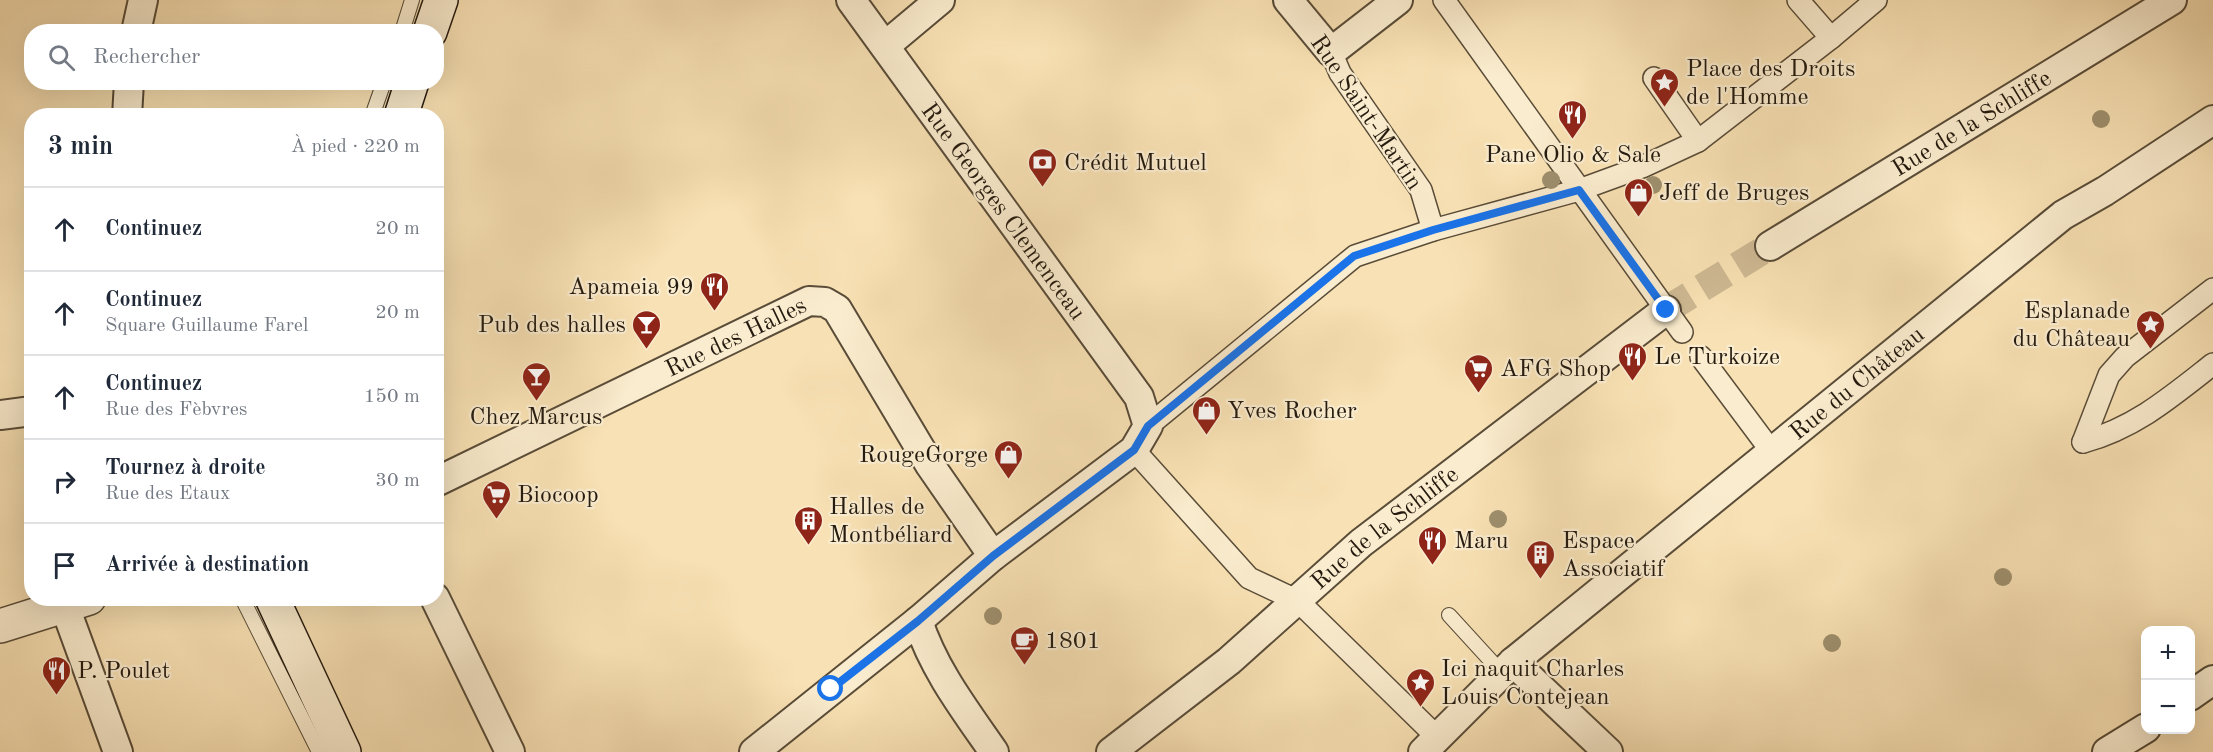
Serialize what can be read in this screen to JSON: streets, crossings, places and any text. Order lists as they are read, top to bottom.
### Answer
{
  "streets": {
    "street": [
      "Rue Saint-Martin",
      "Rue de la Schliffe",
      "Rue Georges Clemenceau",
      "Rue des Halles",
      "Rue du Château"
    ]
  },
  "places": {
    "place": ["Place des Droits de l'Homme", "Esplanade du Château", "Ici naquit Charles Louis Contejean"],
    "restaurant": [
      "Pane Olio & Sale",
      "Apameia 99",
      "Le Turkoize",
      "Maru",
      "P. Poulet"
    ],
    "bank": ["Crédit Mutuel"],
    "shop": ["Jeff de Bruges", "Yves Rocher", "RougeGorge"],
    "bar": ["Pub des halles", "Chez Marcus"],
    "supermarket": ["AFG Shop", "Biocoop"],
    "building": ["Halles de Montbéliard", "Espace Associatif"],
    "cafe": ["1801"]
  },
  "page": {
    "search": "Rechercher",
    "heading": ["3 min", "À pied · 220 m"],
    "list": [
      ["Continuez", "20 m"],
      ["Continuez", "Square Guillaume Farel", "20 m"],
      ["Continuez", "Rue des Fèbvres", "150 m"],
      ["Tournez à droite", "Rue des Etaux", "30 m"],
      "Arrivée à destination"
    ],
    "map_buttons": ["+", "−"]
  }
}
